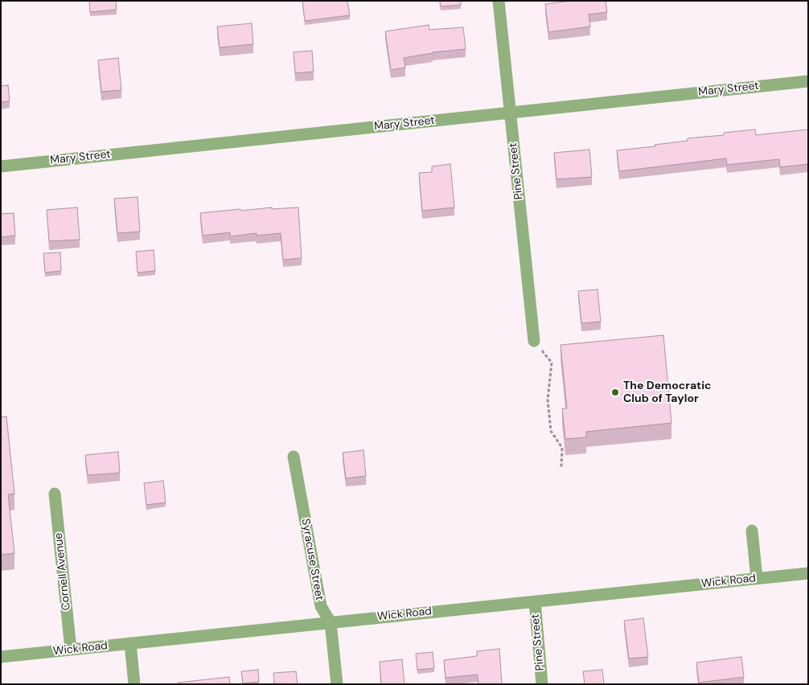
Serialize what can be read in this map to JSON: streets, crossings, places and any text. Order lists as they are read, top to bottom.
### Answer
{
  "streets": {
    "street": [
      "Mary Street",
      "Pine Street",
      "Syracuse Street",
      "Cornell Avenue",
      "Wick Road"
    ]
  },
  "crossings": [
    ["Mary Street", "Pine Street"],
    ["Pine Street", "Wick Road"],
    ["Syracuse Street", "Wick Road"],
    ["Cornell Avenue", "Wick Road"]
  ],
  "places": ["The Democratic Club of Taylor"]
}
